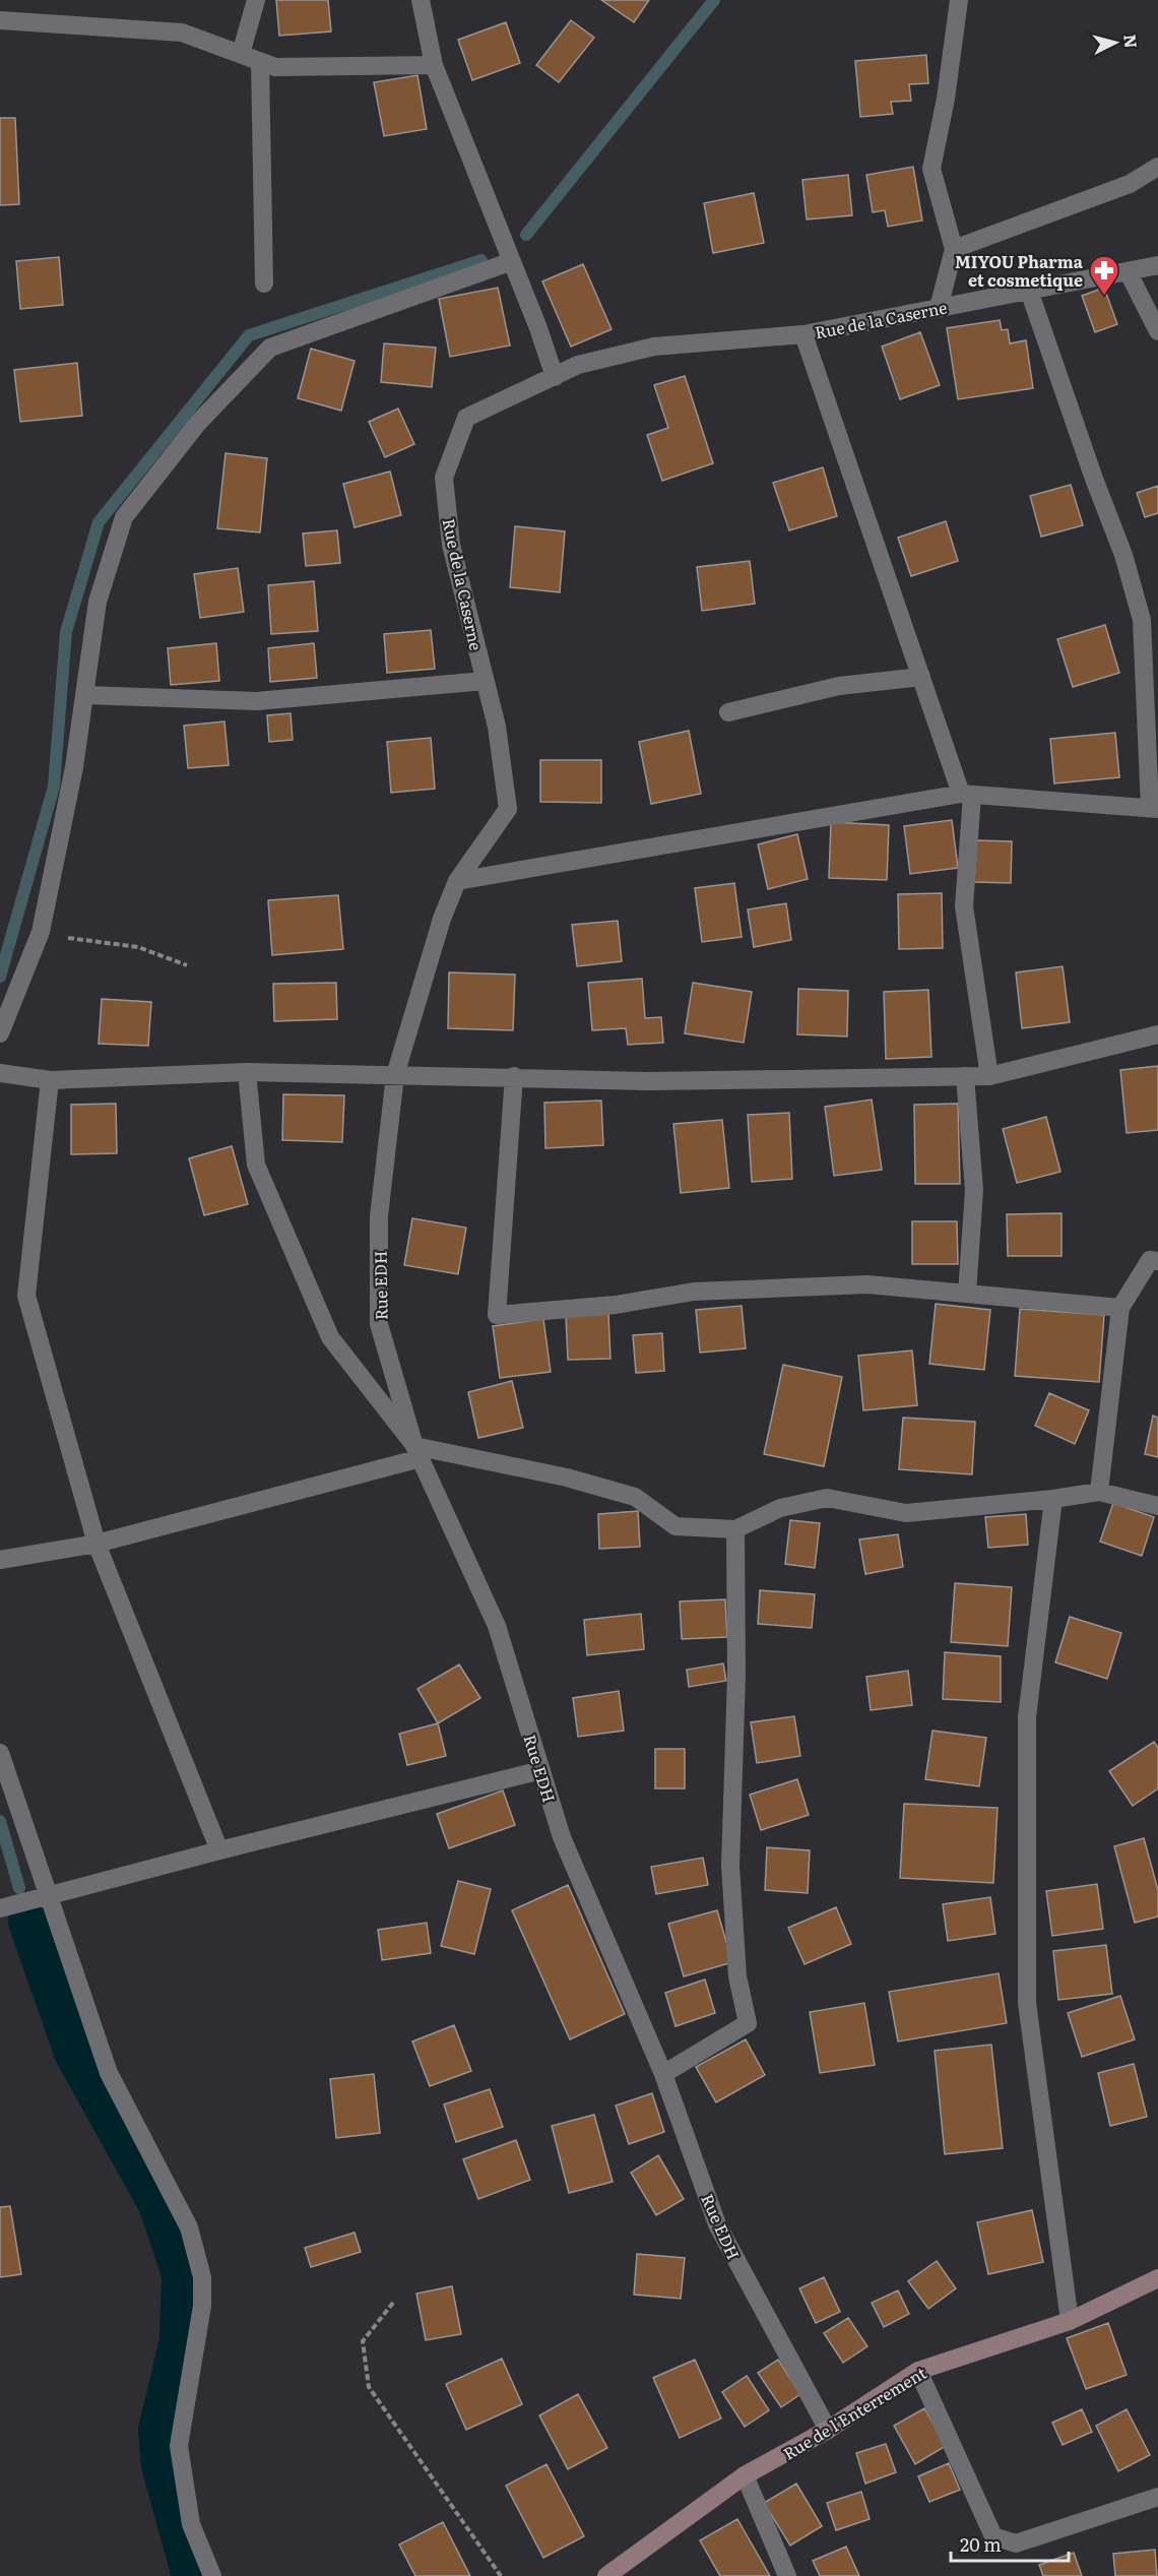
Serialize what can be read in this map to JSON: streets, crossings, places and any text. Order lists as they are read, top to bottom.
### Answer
{
  "streets": {
    "street": ["Rue de la Caserne", "Rue EDH", "Rue de l'Enterrement"]
  },
  "crossings": [
    ["Rue de la Caserne", "Rue EDH"],
    ["Rue EDH", "Rue de l'Enterrement"]
  ],
  "places": {
    "pharmacy": ["MIYOU Pharma et cosmetique"]
  },
  "scale_bar": "20 m",
  "north": "right"
}
